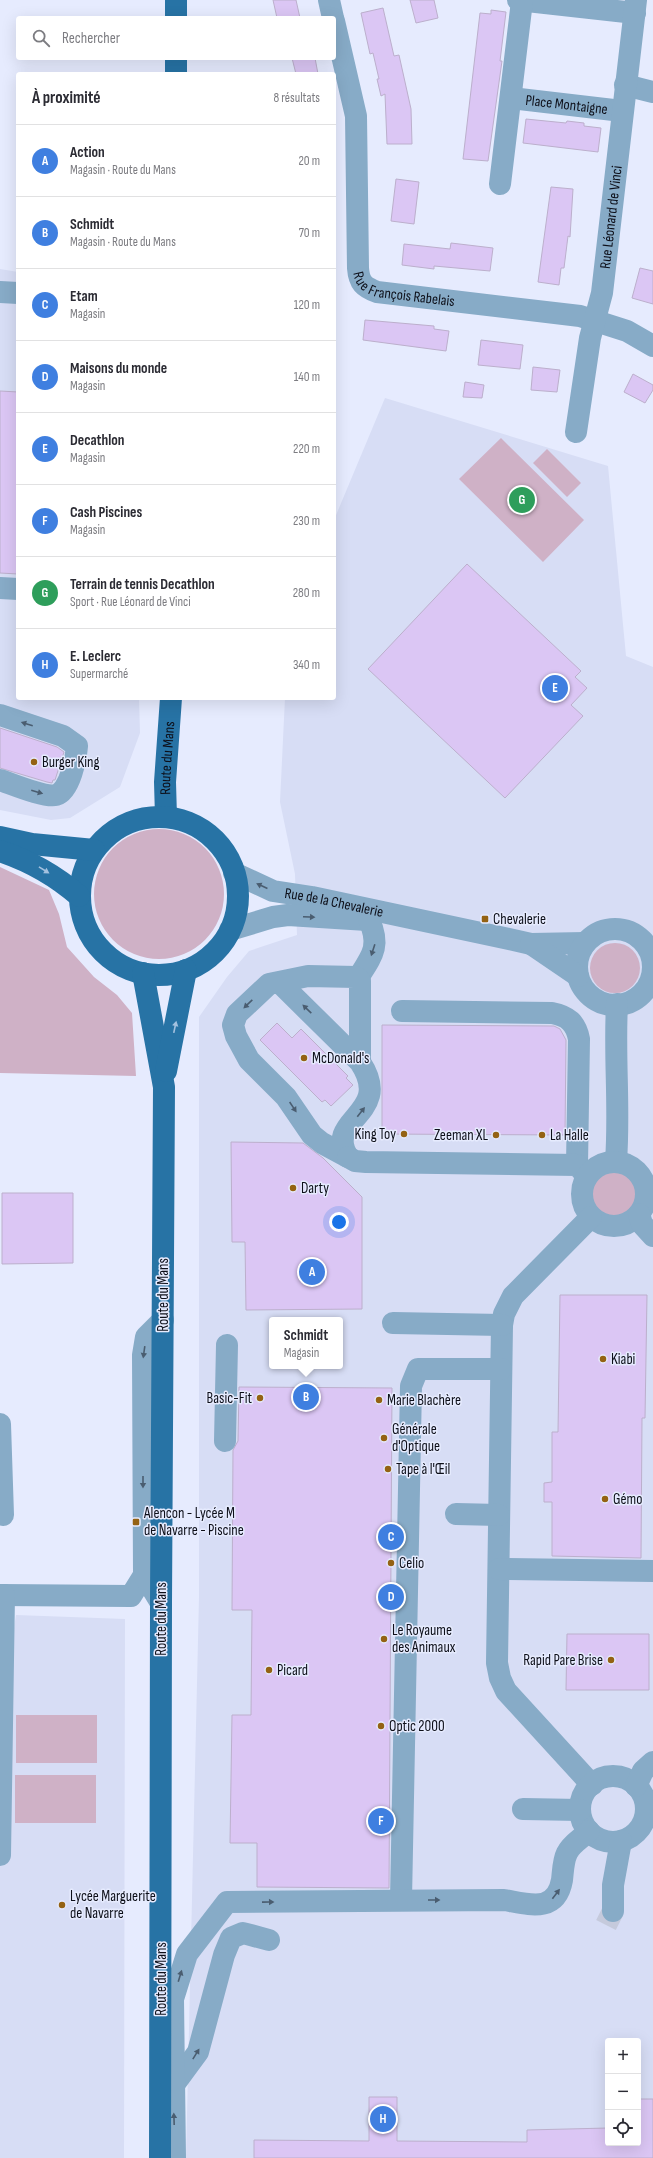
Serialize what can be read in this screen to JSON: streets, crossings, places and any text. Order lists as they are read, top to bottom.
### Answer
{
  "streets": {
    "main road": ["Route du Mans"],
    "street": [
      "Place Montaigne",
      "Rue Léonard de Vinci",
      "Rue François Rabelais",
      "Rue de la Chevalerie"
    ]
  },
  "crossings": [
    ["Place Montaigne", "Rue Léonard de Vinci"],
    ["Rue Léonard de Vinci", "Rue François Rabelais"]
  ],
  "places": {
    "other": [
      "Burger King",
      "McDonald's",
      "King Toy",
      "Zeeman XL",
      "La Halle",
      "Darty",
      "Kiabi",
      "Basic-Fit",
      "Marie Blachère",
      "Générale d'Optique",
      "Tape à l'Œil",
      "Gémo",
      "Celio",
      "Le Royaume des Animaux",
      "Rapid Pare Brise",
      "Picard",
      "Optic 2000",
      "Lycée Marguerite de Navarre"
    ],
    "transit": ["Chevalerie", "Alencon - Lycée M de Navarre - Piscine"]
  },
  "page": {
    "search": "Rechercher",
    "heading": ["À proximité", "8 résultats"],
    "list": [
      {
        "mark": "A",
        "name": "Action",
        "note": "Magasin · Route du Mans",
        "value": "20 m"
      },
      {
        "mark": "B",
        "name": "Schmidt",
        "note": "Magasin · Route du Mans",
        "value": "70 m"
      },
      {
        "mark": "C",
        "name": "Etam",
        "note": "Magasin",
        "value": "120 m"
      },
      {
        "mark": "D",
        "name": "Maisons du monde",
        "note": "Magasin",
        "value": "140 m"
      },
      {
        "mark": "E",
        "name": "Decathlon",
        "note": "Magasin",
        "value": "220 m"
      },
      {
        "mark": "F",
        "name": "Cash Piscines",
        "note": "Magasin",
        "value": "230 m"
      },
      {
        "mark": "G",
        "name": "Terrain de tennis Decathlon",
        "note": "Sport · Rue Léonard de Vinci",
        "value": "280 m"
      },
      {
        "mark": "H",
        "name": "E. Leclerc",
        "note": "Supermarché",
        "value": "340 m"
      }
    ],
    "pins": [
      "G",
      "E",
      "A",
      "B",
      "C",
      "D",
      "F",
      "H"
    ],
    "popup": ["Schmidt", "Magasin"],
    "map_buttons": ["+", "−"]
  }
}
